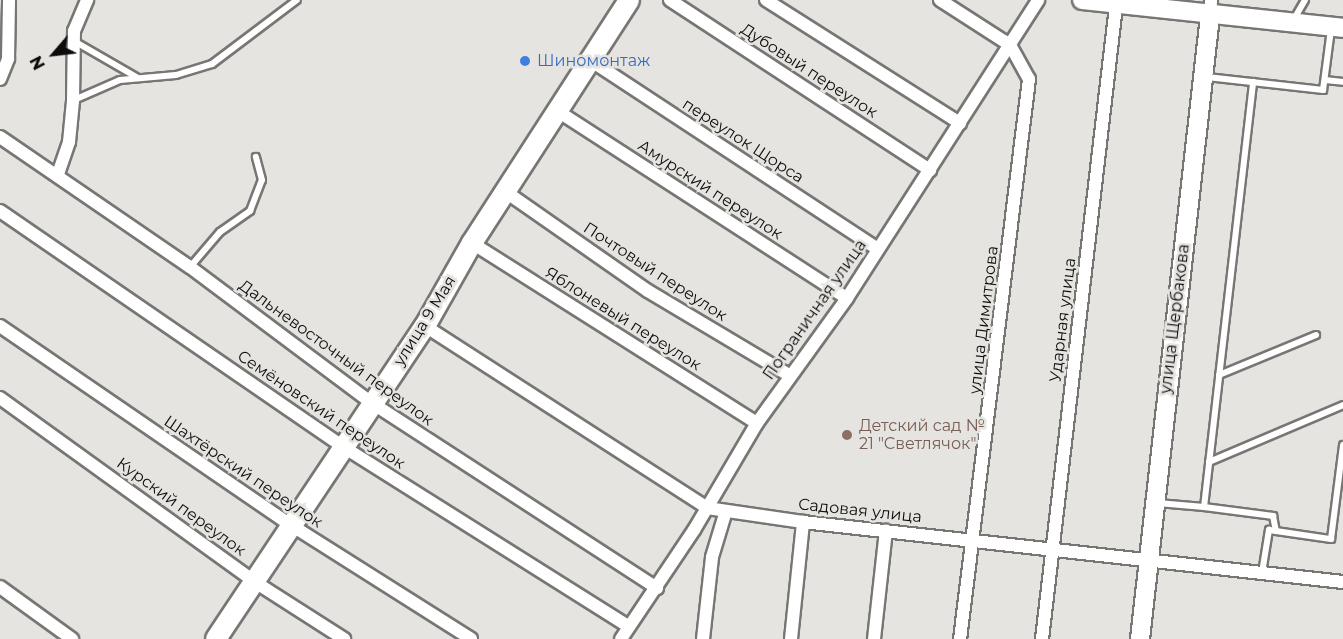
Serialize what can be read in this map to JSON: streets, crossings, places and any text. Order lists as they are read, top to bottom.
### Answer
{
  "streets": {
    "main road": ["улица Щербакова", "улица 9 Мая"],
    "street": [
      "Дубовый переулок",
      "переулок Щорса",
      "Амурский переулок",
      "Почтовый переулок",
      "Пограничная улица",
      "Яблоневый переулок",
      "улица Димитрова",
      "Ударная улица",
      "Дальневосточный переулок",
      "Семёновский переулок",
      "Шахтёрский переулок",
      "Курский переулок",
      "Садовая улица"
    ]
  },
  "crossings": [
    ["Дубовый переулок", "Пограничная улица"],
    ["переулок Щорса", "Пограничная улица"],
    ["переулок Щорса", "улица 9 Мая"],
    ["Амурский переулок", "Пограничная улица"],
    ["Амурский переулок", "улица 9 Мая"],
    ["Почтовый переулок", "Пограничная улица"],
    ["Почтовый переулок", "улица 9 Мая"],
    ["Пограничная улица", "Яблоневый переулок"],
    ["Пограничная улица", "улица Димитрова"],
    ["Пограничная улица", "Дальневосточный переулок"],
    ["Пограничная улица", "Семёновский переулок"],
    ["Пограничная улица", "Садовая улица"],
    ["Яблоневый переулок", "улица 9 Мая"],
    ["улица Щербакова", "Садовая улица"],
    ["улица Димитрова", "Садовая улица"],
    ["Ударная улица", "Садовая улица"],
    ["улица 9 Мая", "Дальневосточный переулок"],
    ["улица 9 Мая", "Семёновский переулок"],
    ["улица 9 Мая", "Шахтёрский переулок"],
    ["улица 9 Мая", "Курский переулок"],
    ["улица 9 Мая", "Садовая улица"]
  ],
  "places": ["Шиномонтаж", "Детский сад № 21 \"Светлячок\""],
  "north": "bottom left"
}
